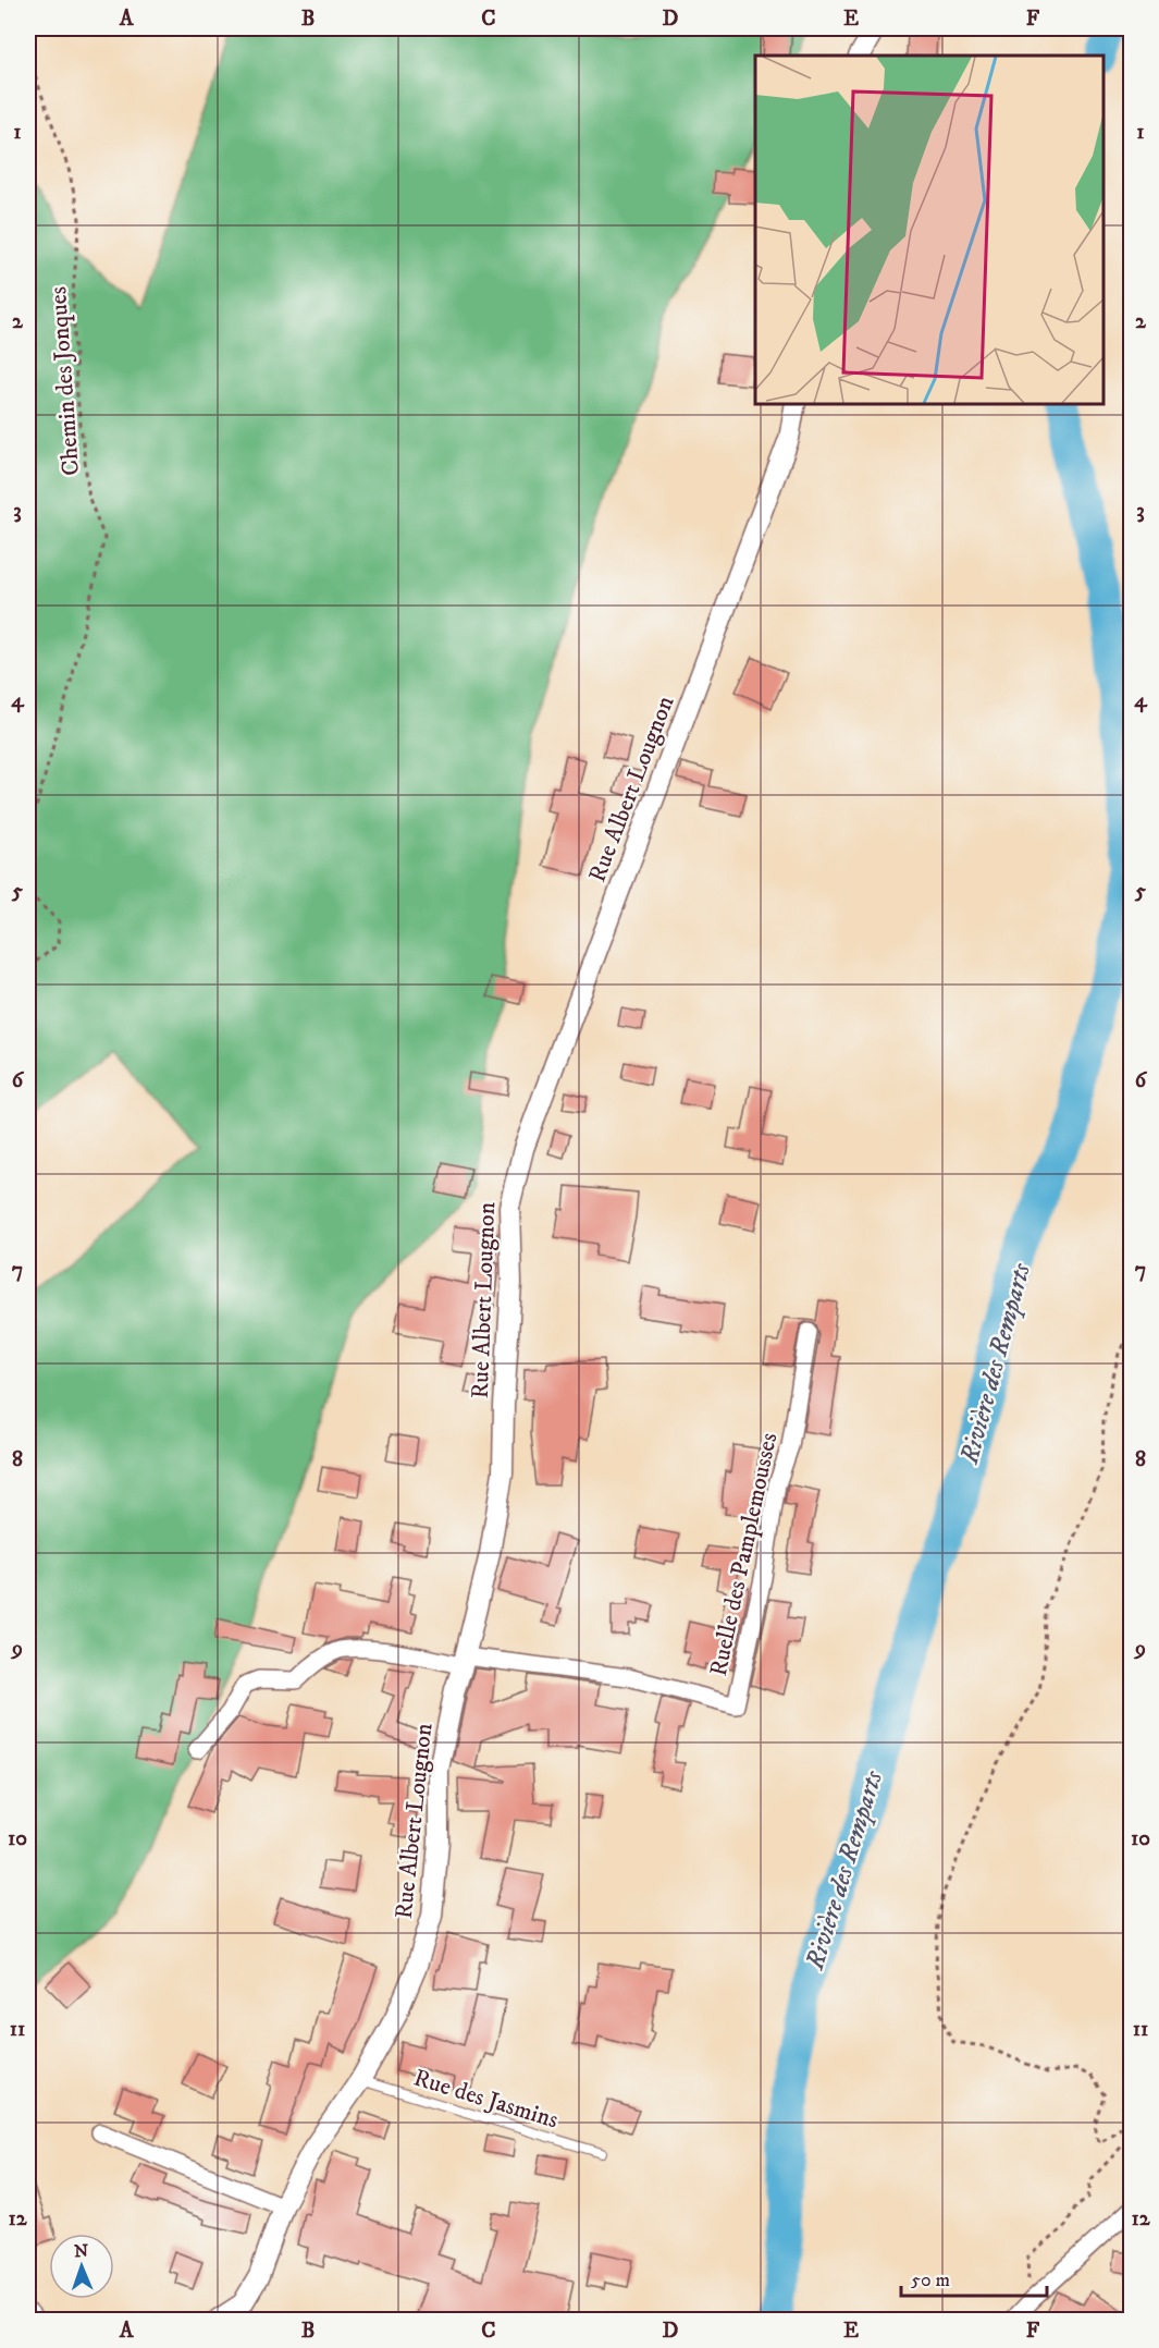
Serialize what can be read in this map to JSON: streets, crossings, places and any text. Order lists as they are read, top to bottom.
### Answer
{
  "streets": {
    "street": ["Rue Albert Lougnon", "Ruelle des Pamplemousses"],
    "lane": ["Rue des Jasmins"],
    "path": ["Chemin des Jonques"]
  },
  "crossings": [
    ["Rue Albert Lougnon", "Ruelle des Pamplemousses"],
    ["Rue Albert Lougnon", "Rue des Jasmins"]
  ],
  "water": ["Rivière des Remparts"],
  "scale_bar": "50 m",
  "north": "top",
  "grid": {
    "columns": [
      "A",
      "B",
      "C",
      "D",
      "E",
      "F"
    ],
    "rows": [
      "1",
      "2",
      "3",
      "4",
      "5",
      "6",
      "7",
      "8",
      "9",
      "10",
      "11",
      "12"
    ]
  }
}
